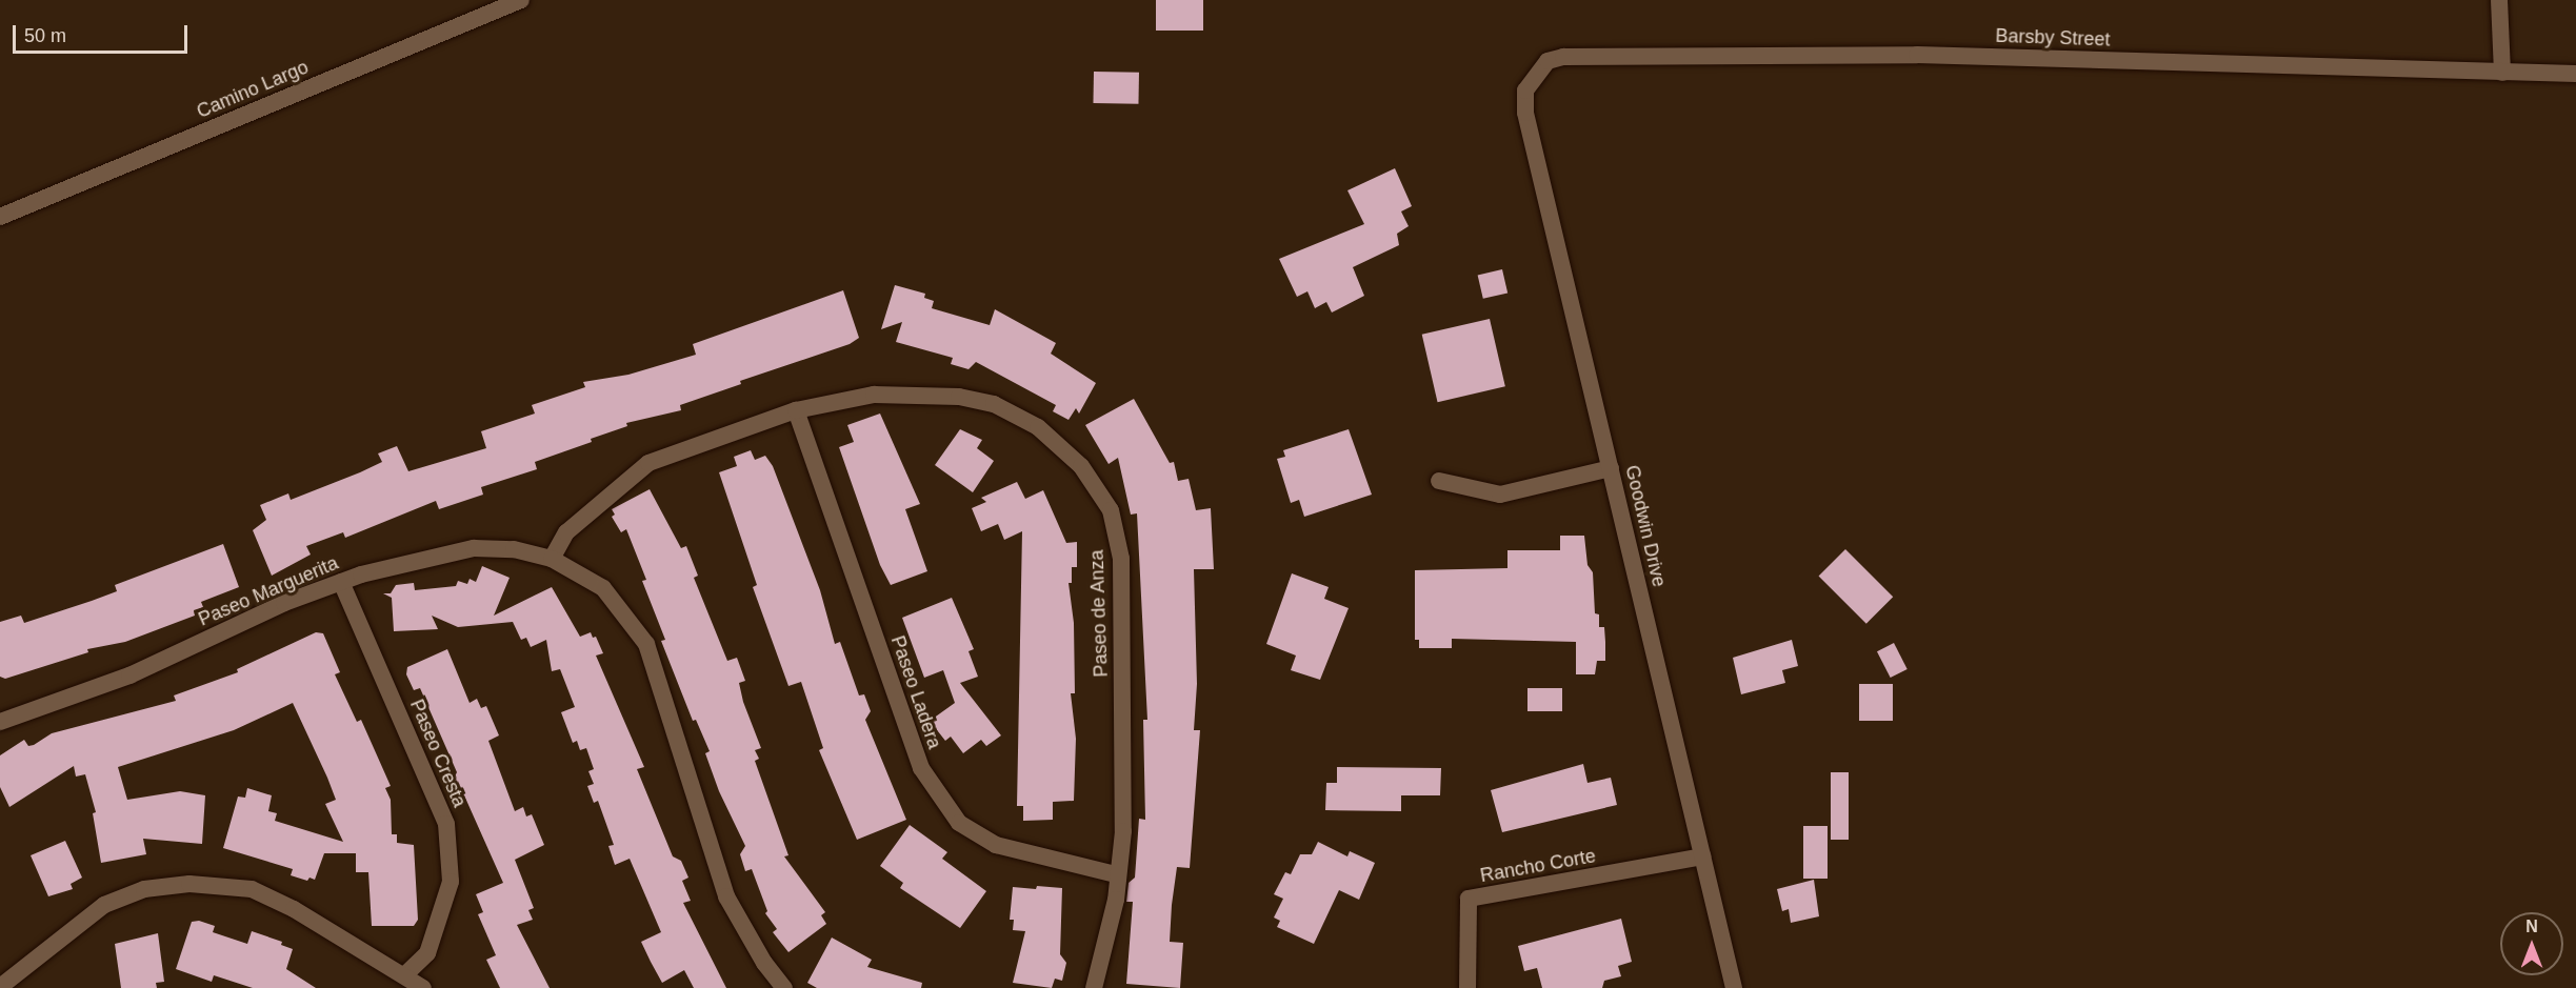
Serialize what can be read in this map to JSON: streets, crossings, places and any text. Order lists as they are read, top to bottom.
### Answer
{
  "streets": {
    "street": [
      "Barsby Street",
      "Camino Largo",
      "Goodwin Drive",
      "Paseo Marguerita",
      "Paseo de Anza",
      "Paseo Ladera",
      "Paseo Cresta",
      "Rancho Corte"
    ]
  },
  "crossings": [
    ["Barsby Street", "Goodwin Drive"],
    ["Goodwin Drive", "Rancho Corte"],
    ["Paseo Marguerita", "Paseo de Anza"],
    ["Paseo Marguerita", "Paseo Cresta"],
    ["Paseo de Anza", "Paseo Ladera"]
  ],
  "scale_bar": "50 m",
  "north": "top"
}
